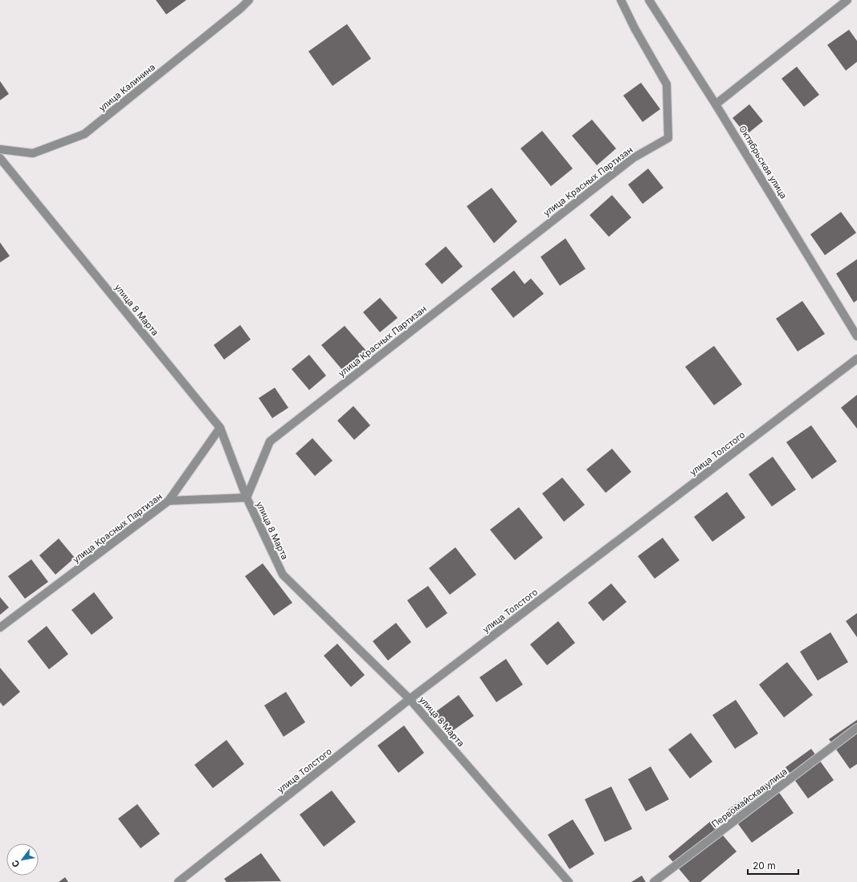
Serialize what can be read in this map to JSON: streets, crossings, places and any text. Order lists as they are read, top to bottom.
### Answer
{
  "streets": {
    "street": [
      "улица Калинина",
      "Октябрьская улица",
      "улица Красных Партизан",
      "улица 8 Марта",
      "улица Толстого",
      "Первомайская улица"
    ]
  },
  "crossings": [
    ["улица Красных Партизан", "улица 8 Марта"],
    ["улица 8 Марта", "улица Толстого"]
  ],
  "scale_bar": "20 m",
  "north": "bottom left"
}
